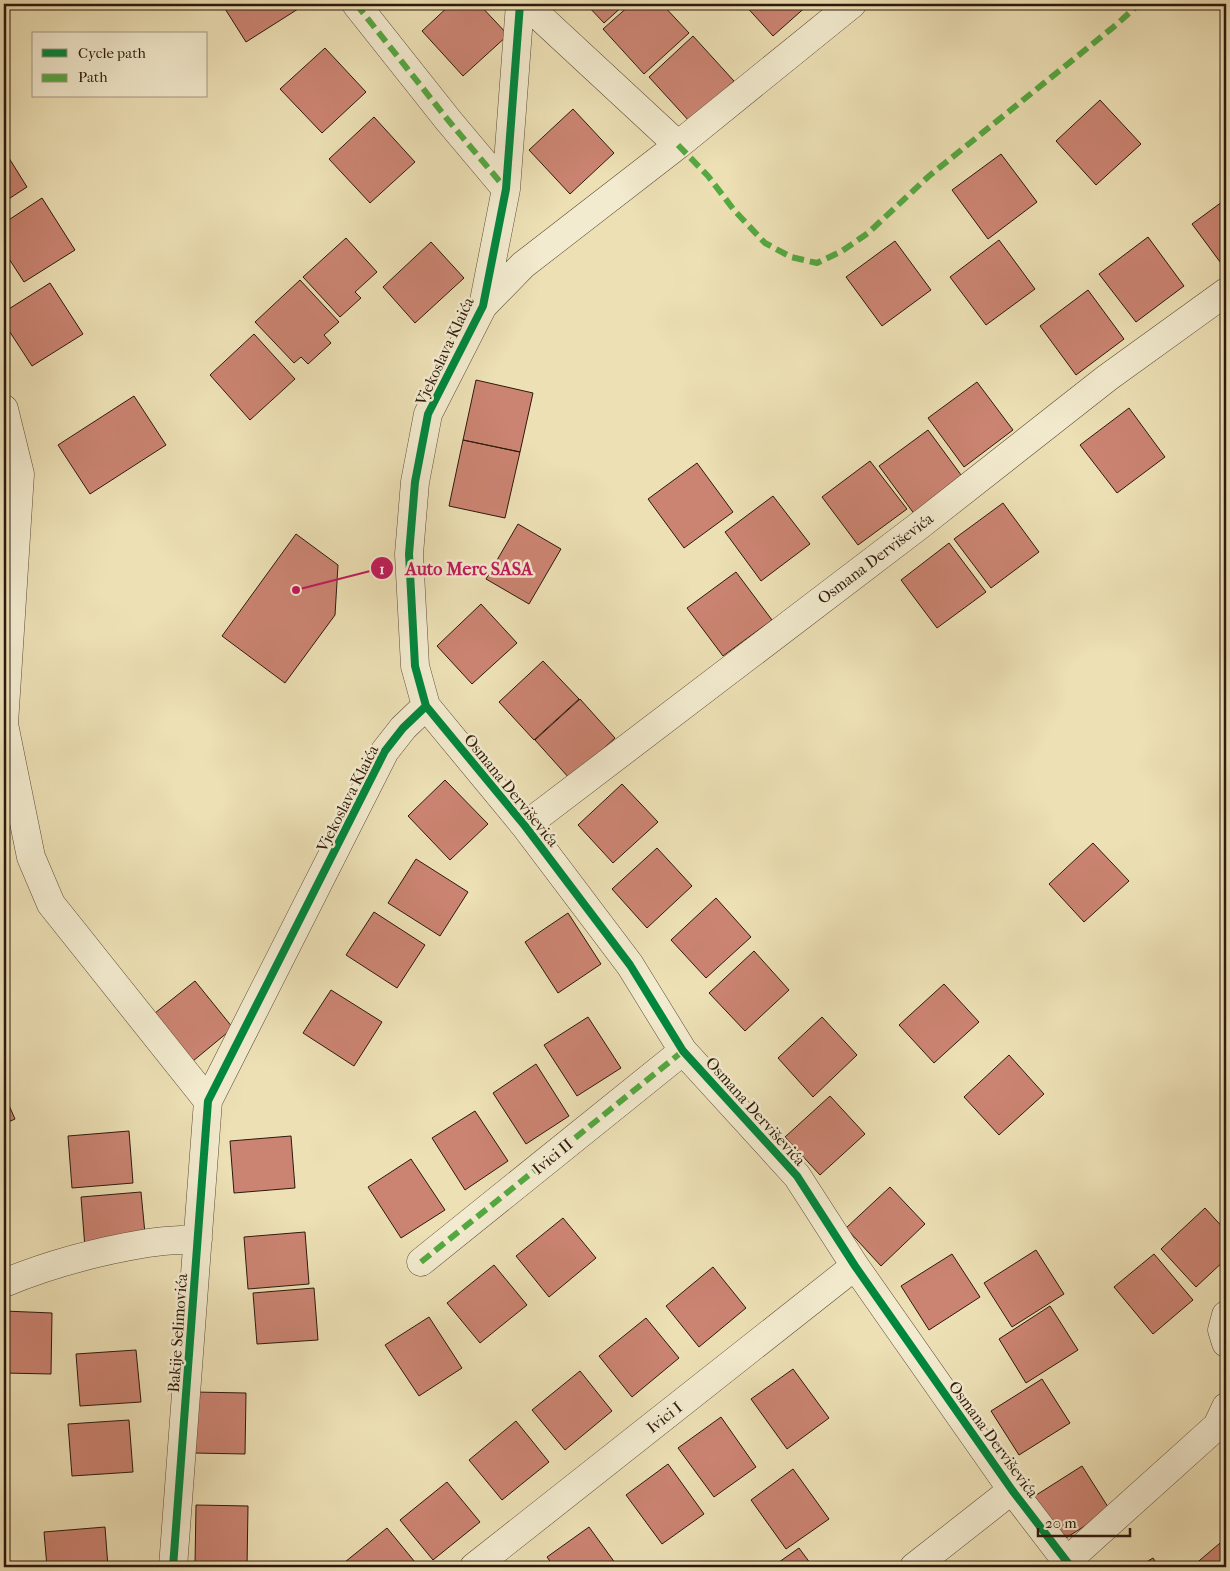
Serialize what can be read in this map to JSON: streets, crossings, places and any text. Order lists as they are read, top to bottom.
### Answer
{
  "streets": {
    "street": [
      "Vjekoslava Klaića",
      "Osmana Derviševića",
      "Ivici II",
      "Bakije Selimovića",
      "Ivici I"
    ]
  },
  "crossings": [
    ["Vjekoslava Klaića", "Osmana Derviševića"],
    ["Vjekoslava Klaića", "Bakije Selimovića"],
    ["Osmana Derviševića", "Ivici II"],
    ["Osmana Derviševića", "Ivici I"]
  ],
  "places": ["Auto Merc SASA"],
  "legend": ["Cycle path", "Path"],
  "scale_bar": "20 m"
}
